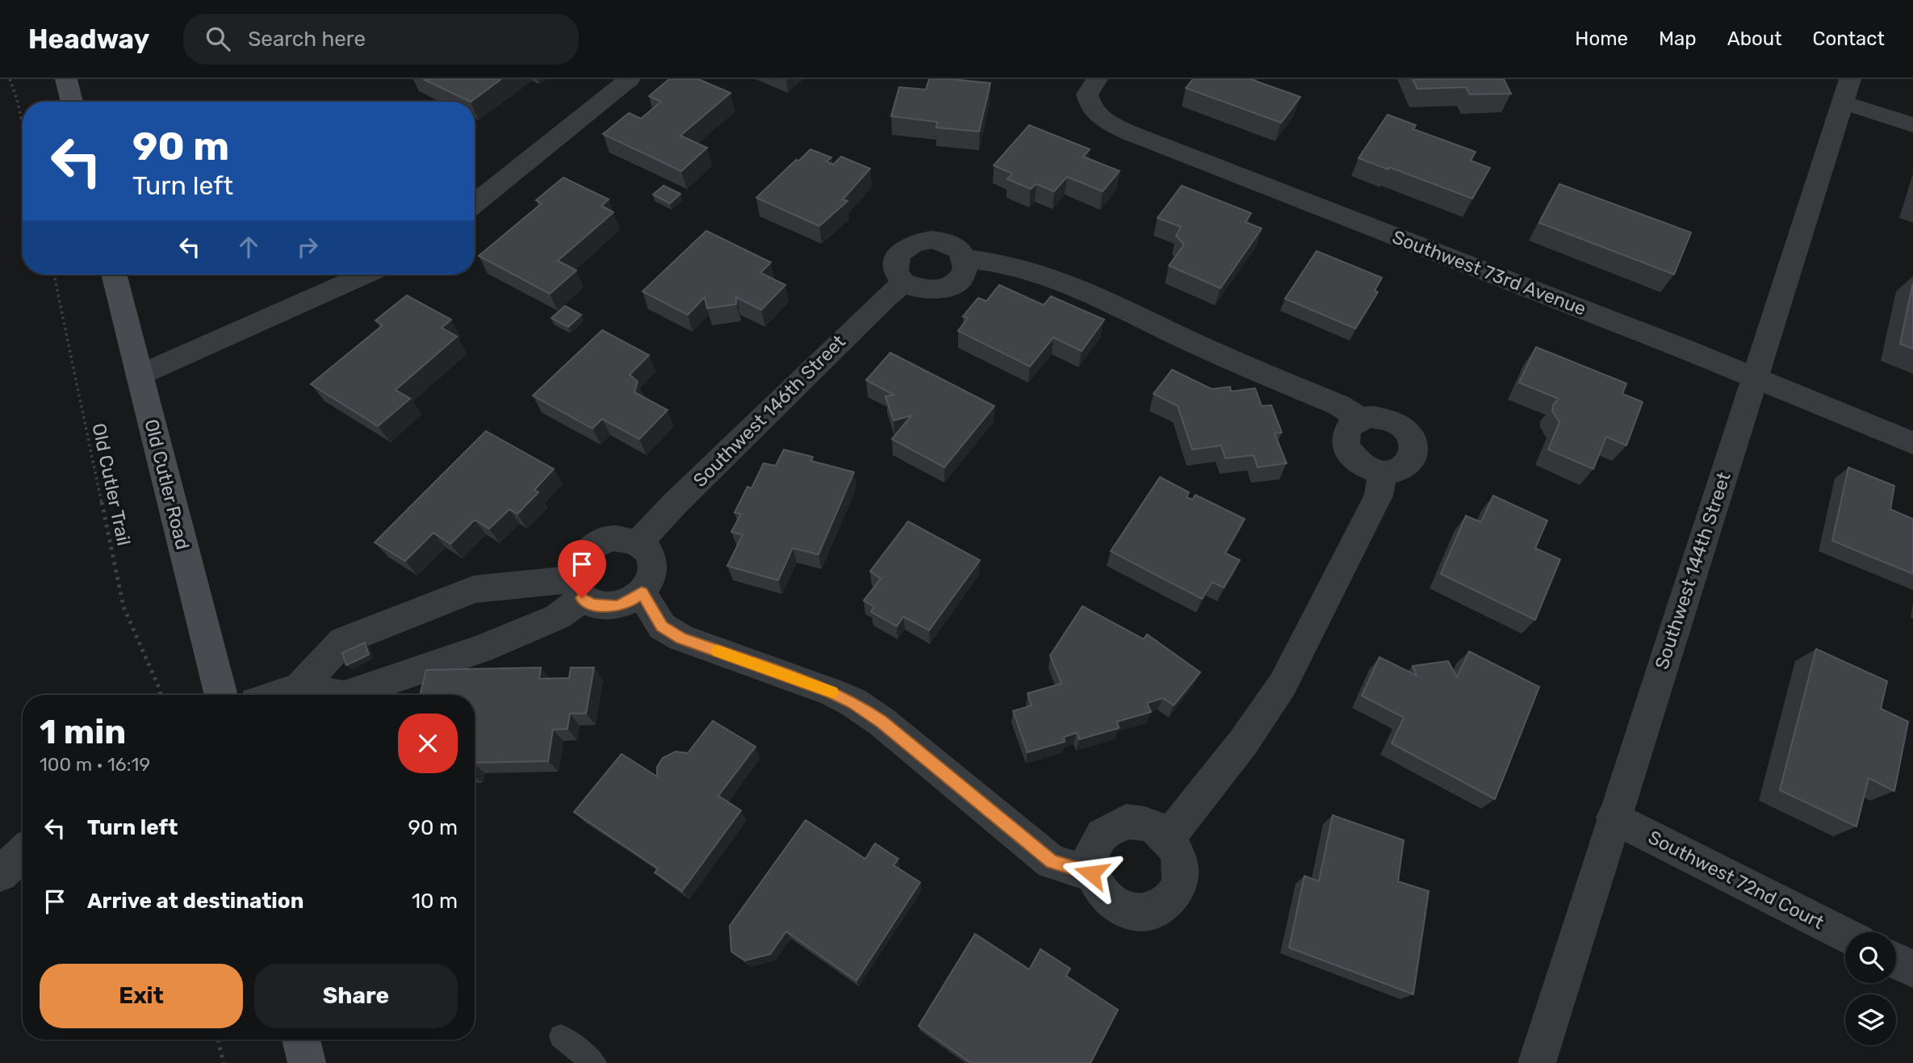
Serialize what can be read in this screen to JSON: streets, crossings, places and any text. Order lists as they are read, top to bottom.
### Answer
{
  "streets": {
    "main road": ["Old Cutler Road"],
    "street": [
      "Southwest 73rd Avenue",
      "Southwest 146th Street",
      "Southwest 144th Street",
      "Southwest 72nd Court"
    ],
    "path": ["Old Cutler Trail"]
  },
  "crossings": [
    ["Southwest 73rd Avenue", "Southwest 144th Street"],
    ["Southwest 144th Street", "Southwest 72nd Court"]
  ],
  "page": {
    "header": "Headway",
    "search": "Search here",
    "nav": [
      "Home",
      "Map",
      "About",
      "Contact"
    ],
    "turn": ["90 m", "Turn left"],
    "heading": ["1 min", "100 m · 16:19"],
    "list": [
      {
        "name": "Turn left",
        "value": "90 m"
      },
      {
        "name": "Arrive at destination",
        "value": "10 m"
      }
    ],
    "buttons": ["Exit", "Share"]
  }
}
